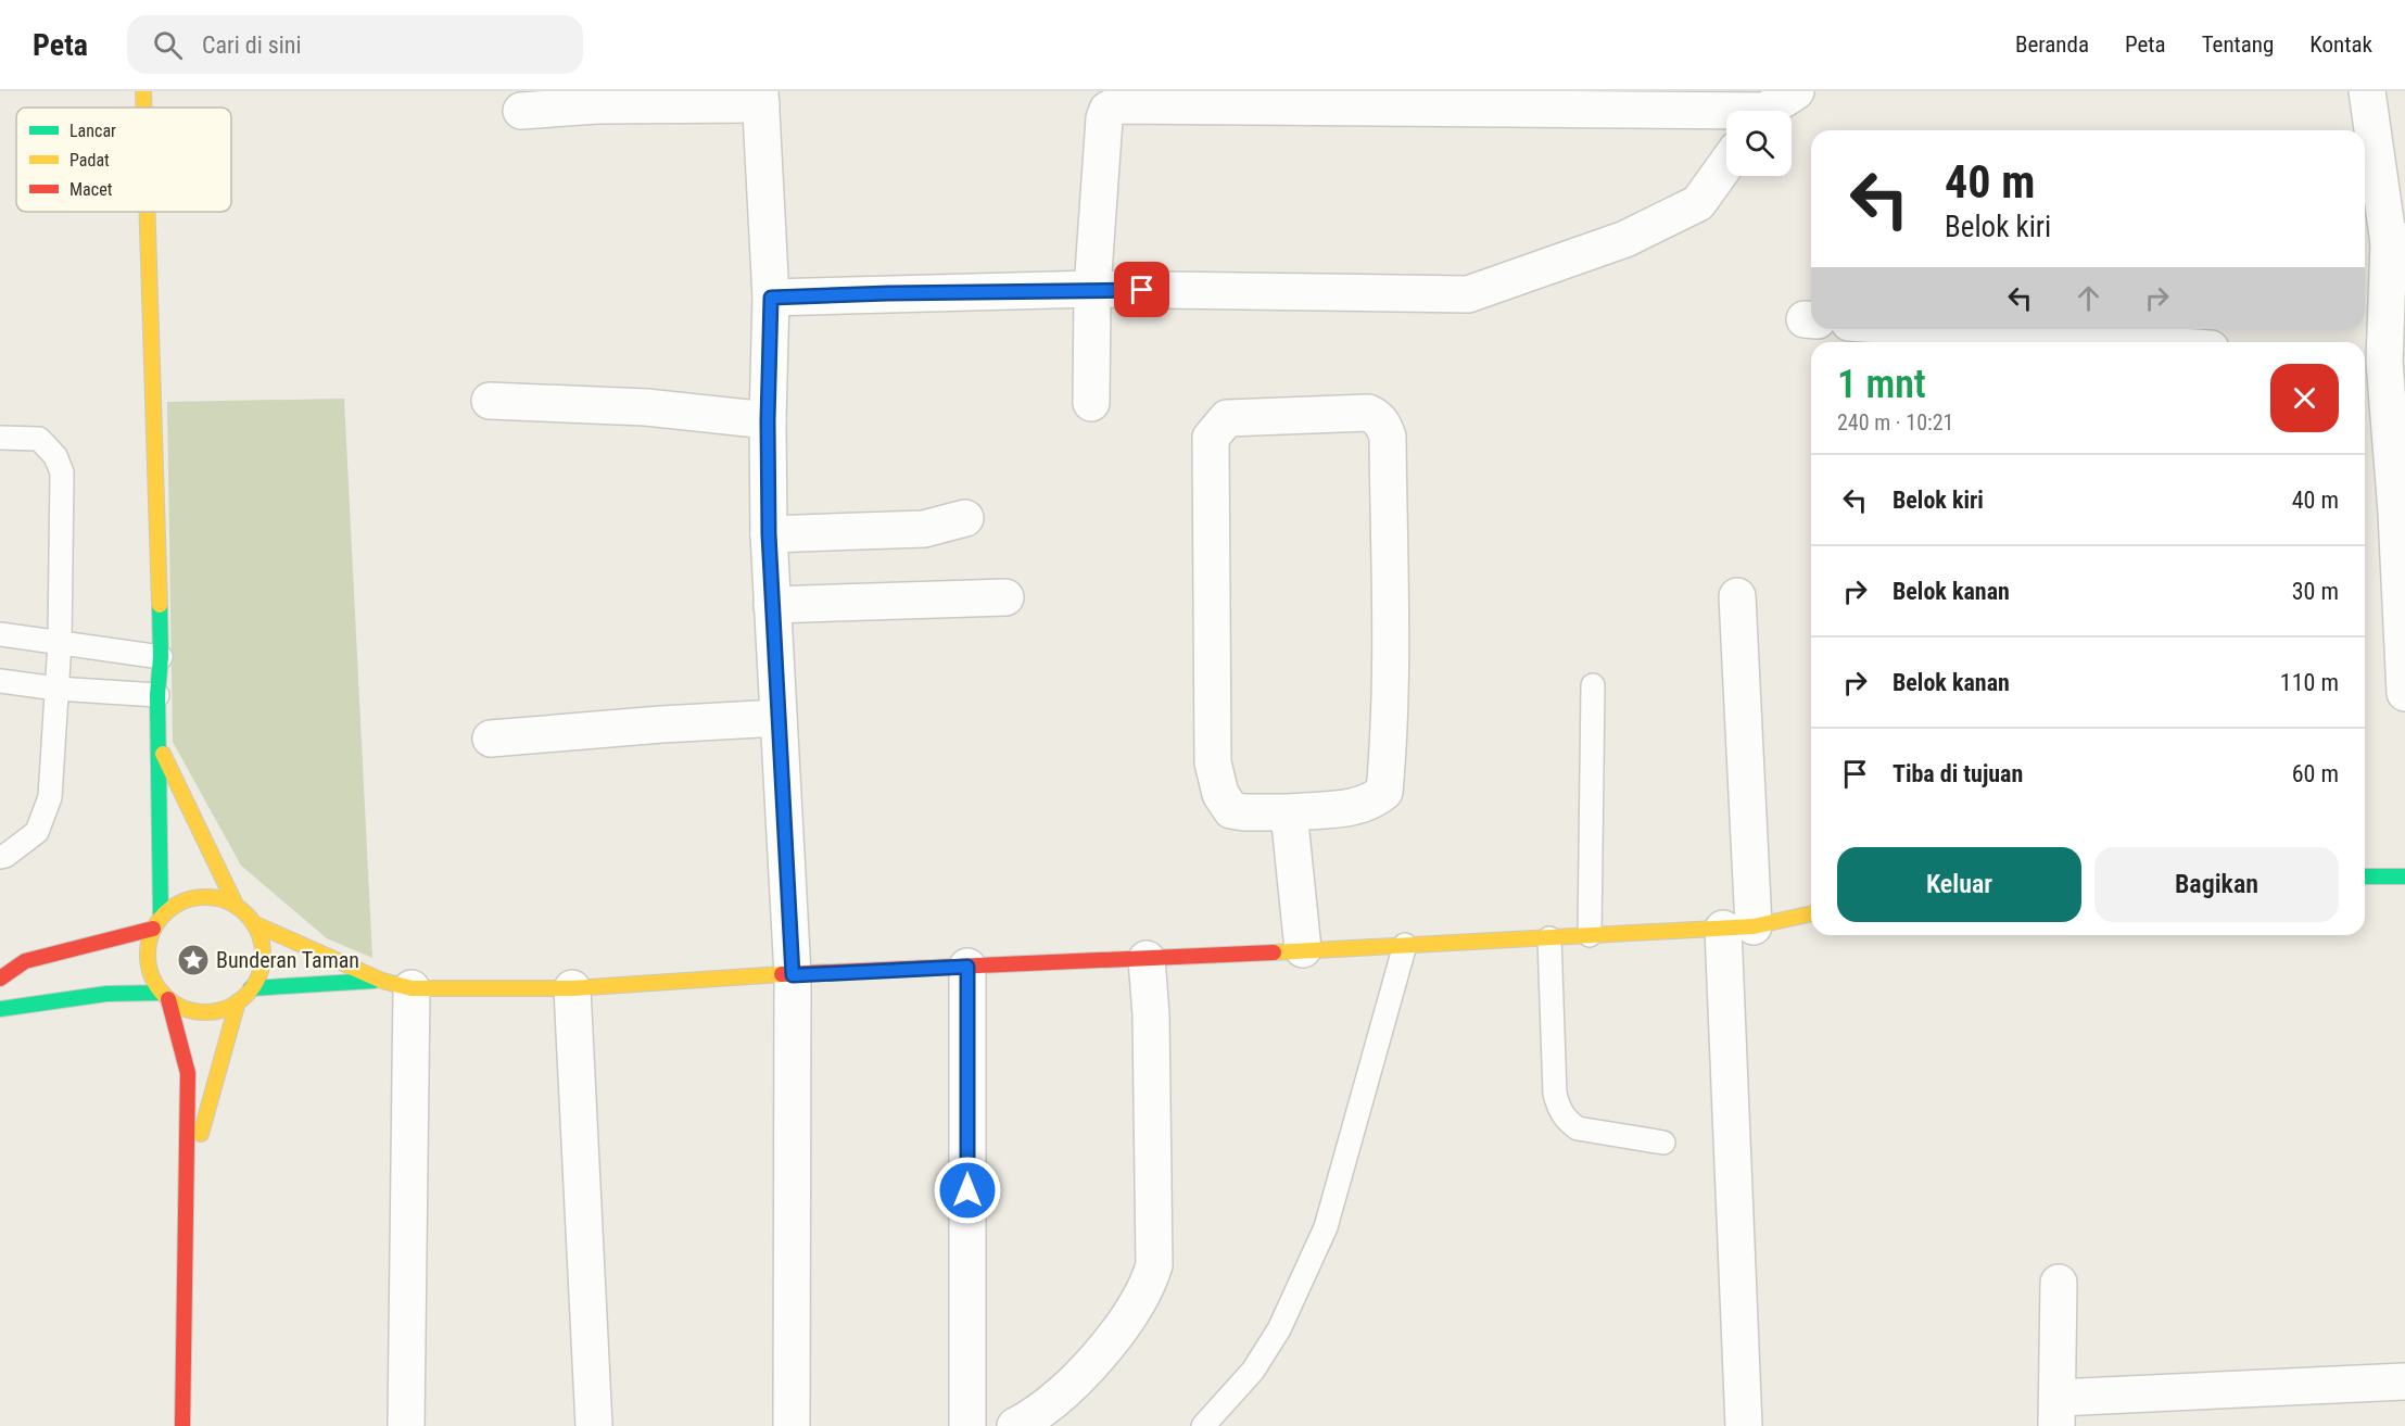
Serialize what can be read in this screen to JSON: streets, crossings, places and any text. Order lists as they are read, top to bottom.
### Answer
{
  "places": {
    "place": ["Bunderan Taman"]
  },
  "legend": ["Lancar", "Padat", "Macet"],
  "page": {
    "header": "Peta",
    "search": "Cari di sini",
    "nav": [
      "Beranda",
      "Peta",
      "Tentang",
      "Kontak"
    ],
    "turn": ["40 m", "Belok kiri"],
    "heading": ["1 mnt", "240 m · 10:21"],
    "list": [
      {
        "name": "Belok kiri",
        "value": "40 m"
      },
      {
        "name": "Belok kanan",
        "value": "30 m"
      },
      {
        "name": "Belok kanan",
        "value": "110 m"
      },
      {
        "name": "Tiba di tujuan",
        "value": "60 m"
      }
    ],
    "buttons": ["Keluar", "Bagikan"]
  }
}
